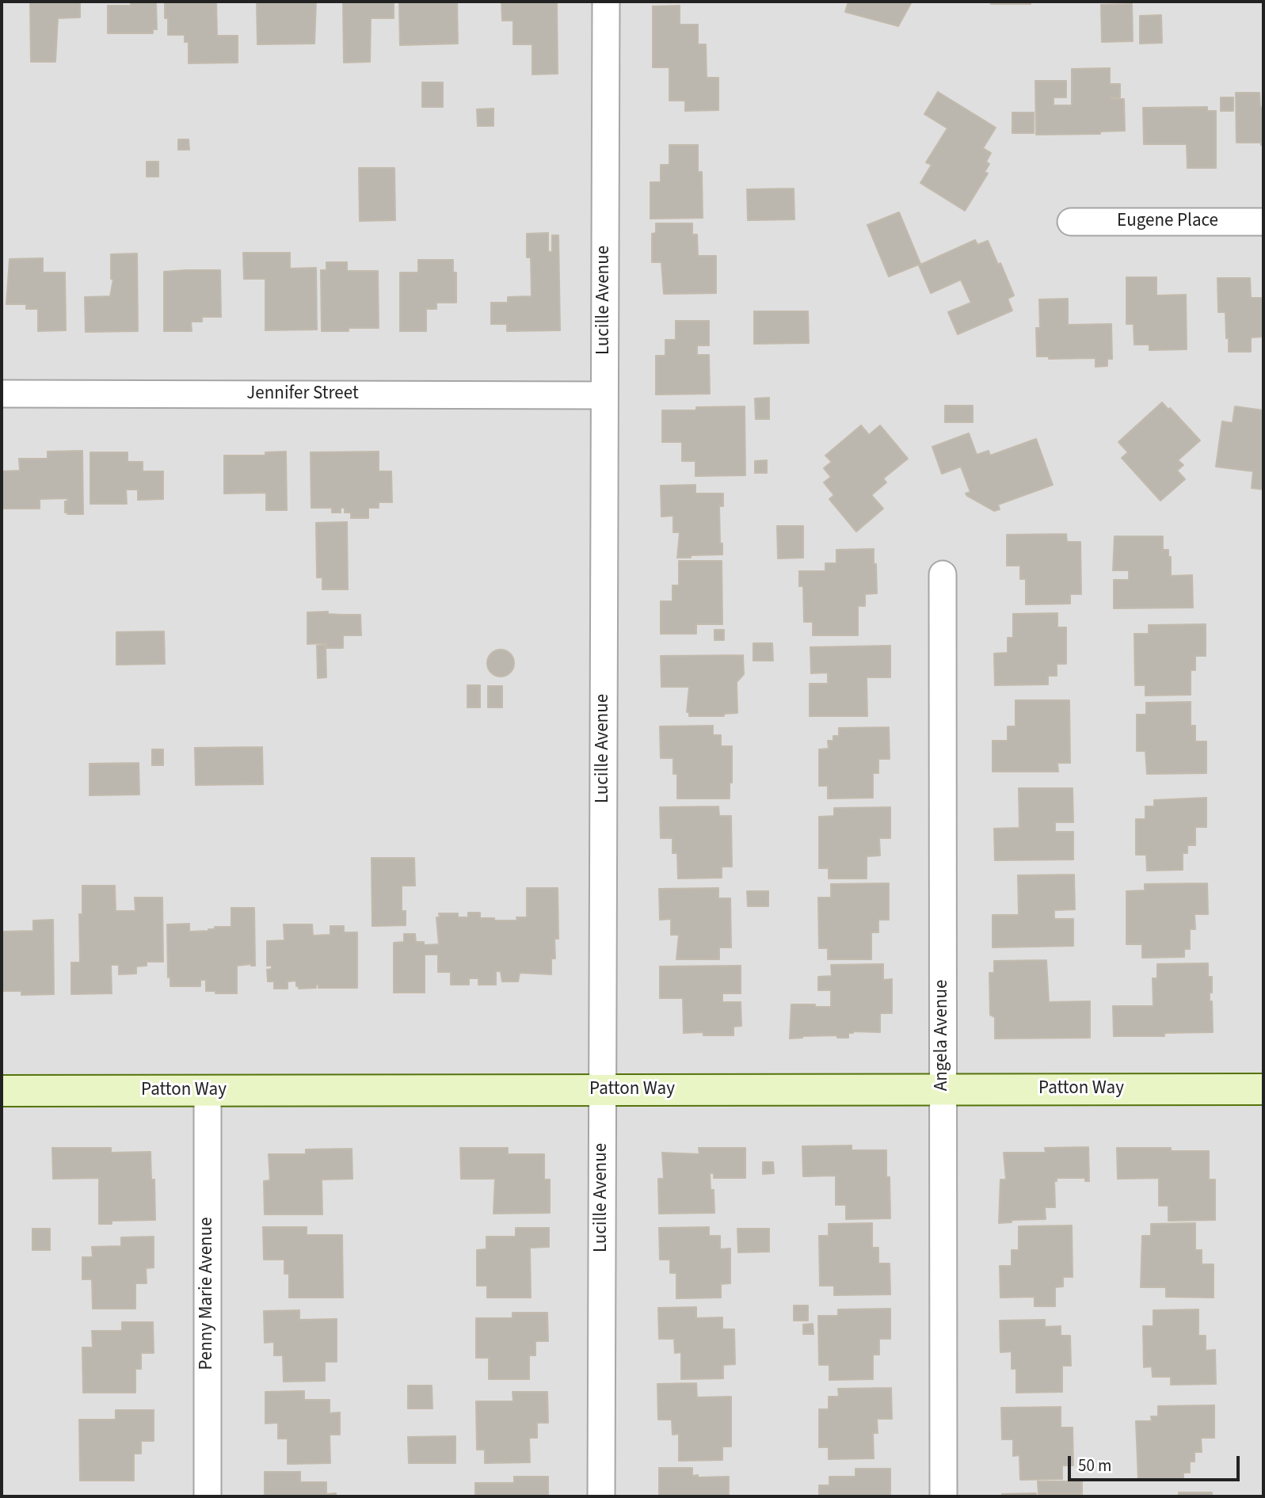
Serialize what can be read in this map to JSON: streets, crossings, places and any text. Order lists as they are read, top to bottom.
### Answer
{
  "streets": {
    "street": [
      "Eugene Place",
      "Lucille Avenue",
      "Jennifer Street",
      "Angela Avenue",
      "Patton Way",
      "Penny Marie Avenue"
    ]
  },
  "crossings": [
    ["Lucille Avenue", "Jennifer Street"],
    ["Lucille Avenue", "Patton Way"],
    ["Angela Avenue", "Patton Way"],
    ["Patton Way", "Penny Marie Avenue"]
  ],
  "scale_bar": "50 m"
}
